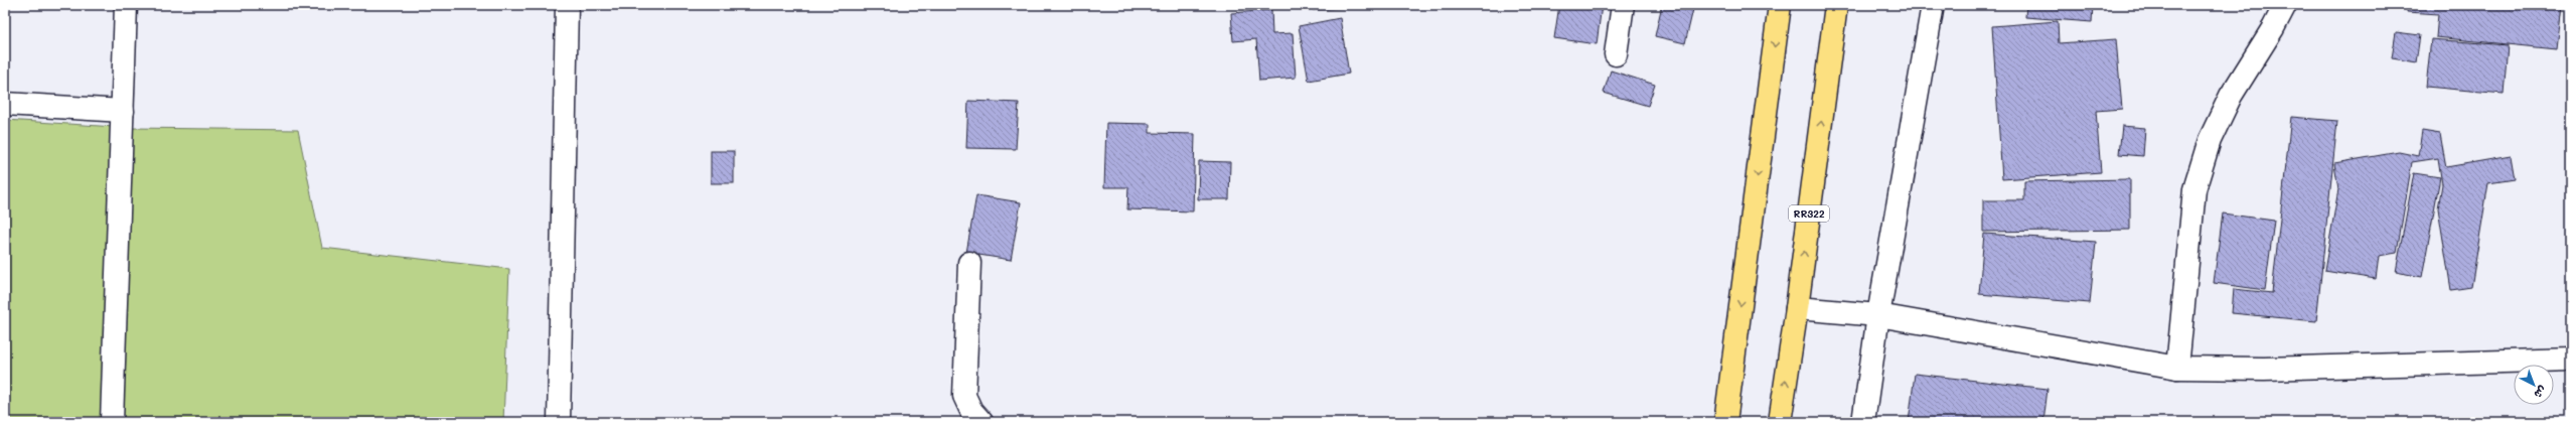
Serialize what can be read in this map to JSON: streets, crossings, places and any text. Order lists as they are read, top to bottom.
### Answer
{
  "streets": {
    "main road": ["RR322"]
  },
  "north": "bottom right"
}
